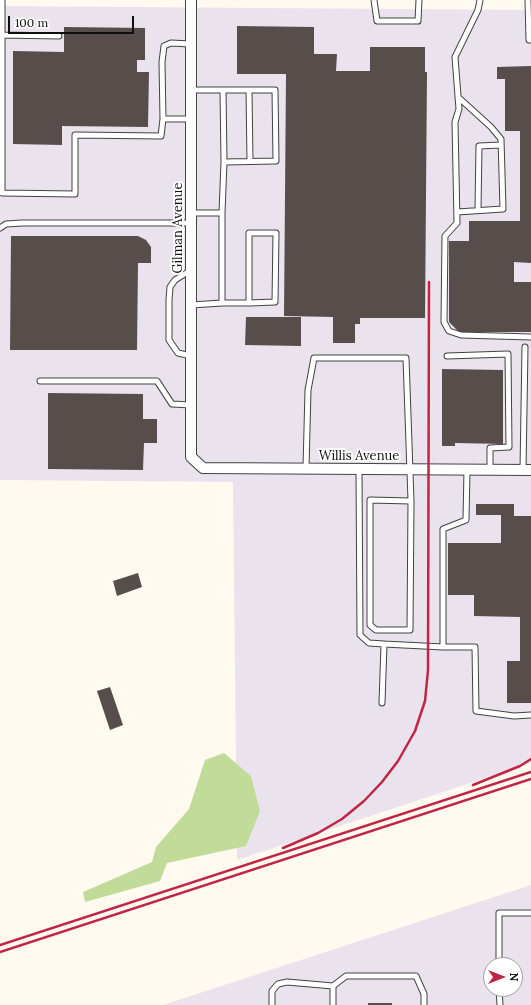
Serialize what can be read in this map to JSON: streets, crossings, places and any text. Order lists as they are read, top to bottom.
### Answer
{
  "streets": {
    "street": ["Gilman Avenue", "Willis Avenue"]
  },
  "crossings": [
    ["Gilman Avenue", "Willis Avenue"]
  ],
  "scale_bar": "100 m",
  "north": "right"
}
